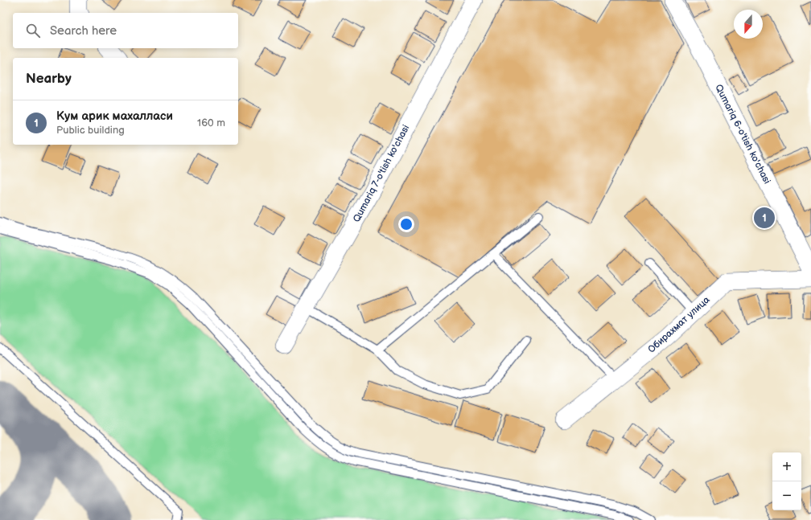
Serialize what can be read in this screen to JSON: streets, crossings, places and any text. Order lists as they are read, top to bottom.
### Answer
{
  "streets": {
    "street": ["Qumariq 6-o'tish ko'chasi", "Qumariq 7-o'tish ko'chasi", "Обирахмат улица"]
  },
  "north": "bottom",
  "page": {
    "search": "Search here",
    "heading": "Nearby",
    "list": [
      {
        "mark": "1",
        "name": "Кум арик махалласи",
        "note": "Public building",
        "value": "160 m"
      }
    ],
    "pins": "1",
    "map_buttons": ["+", "−"]
  }
}
